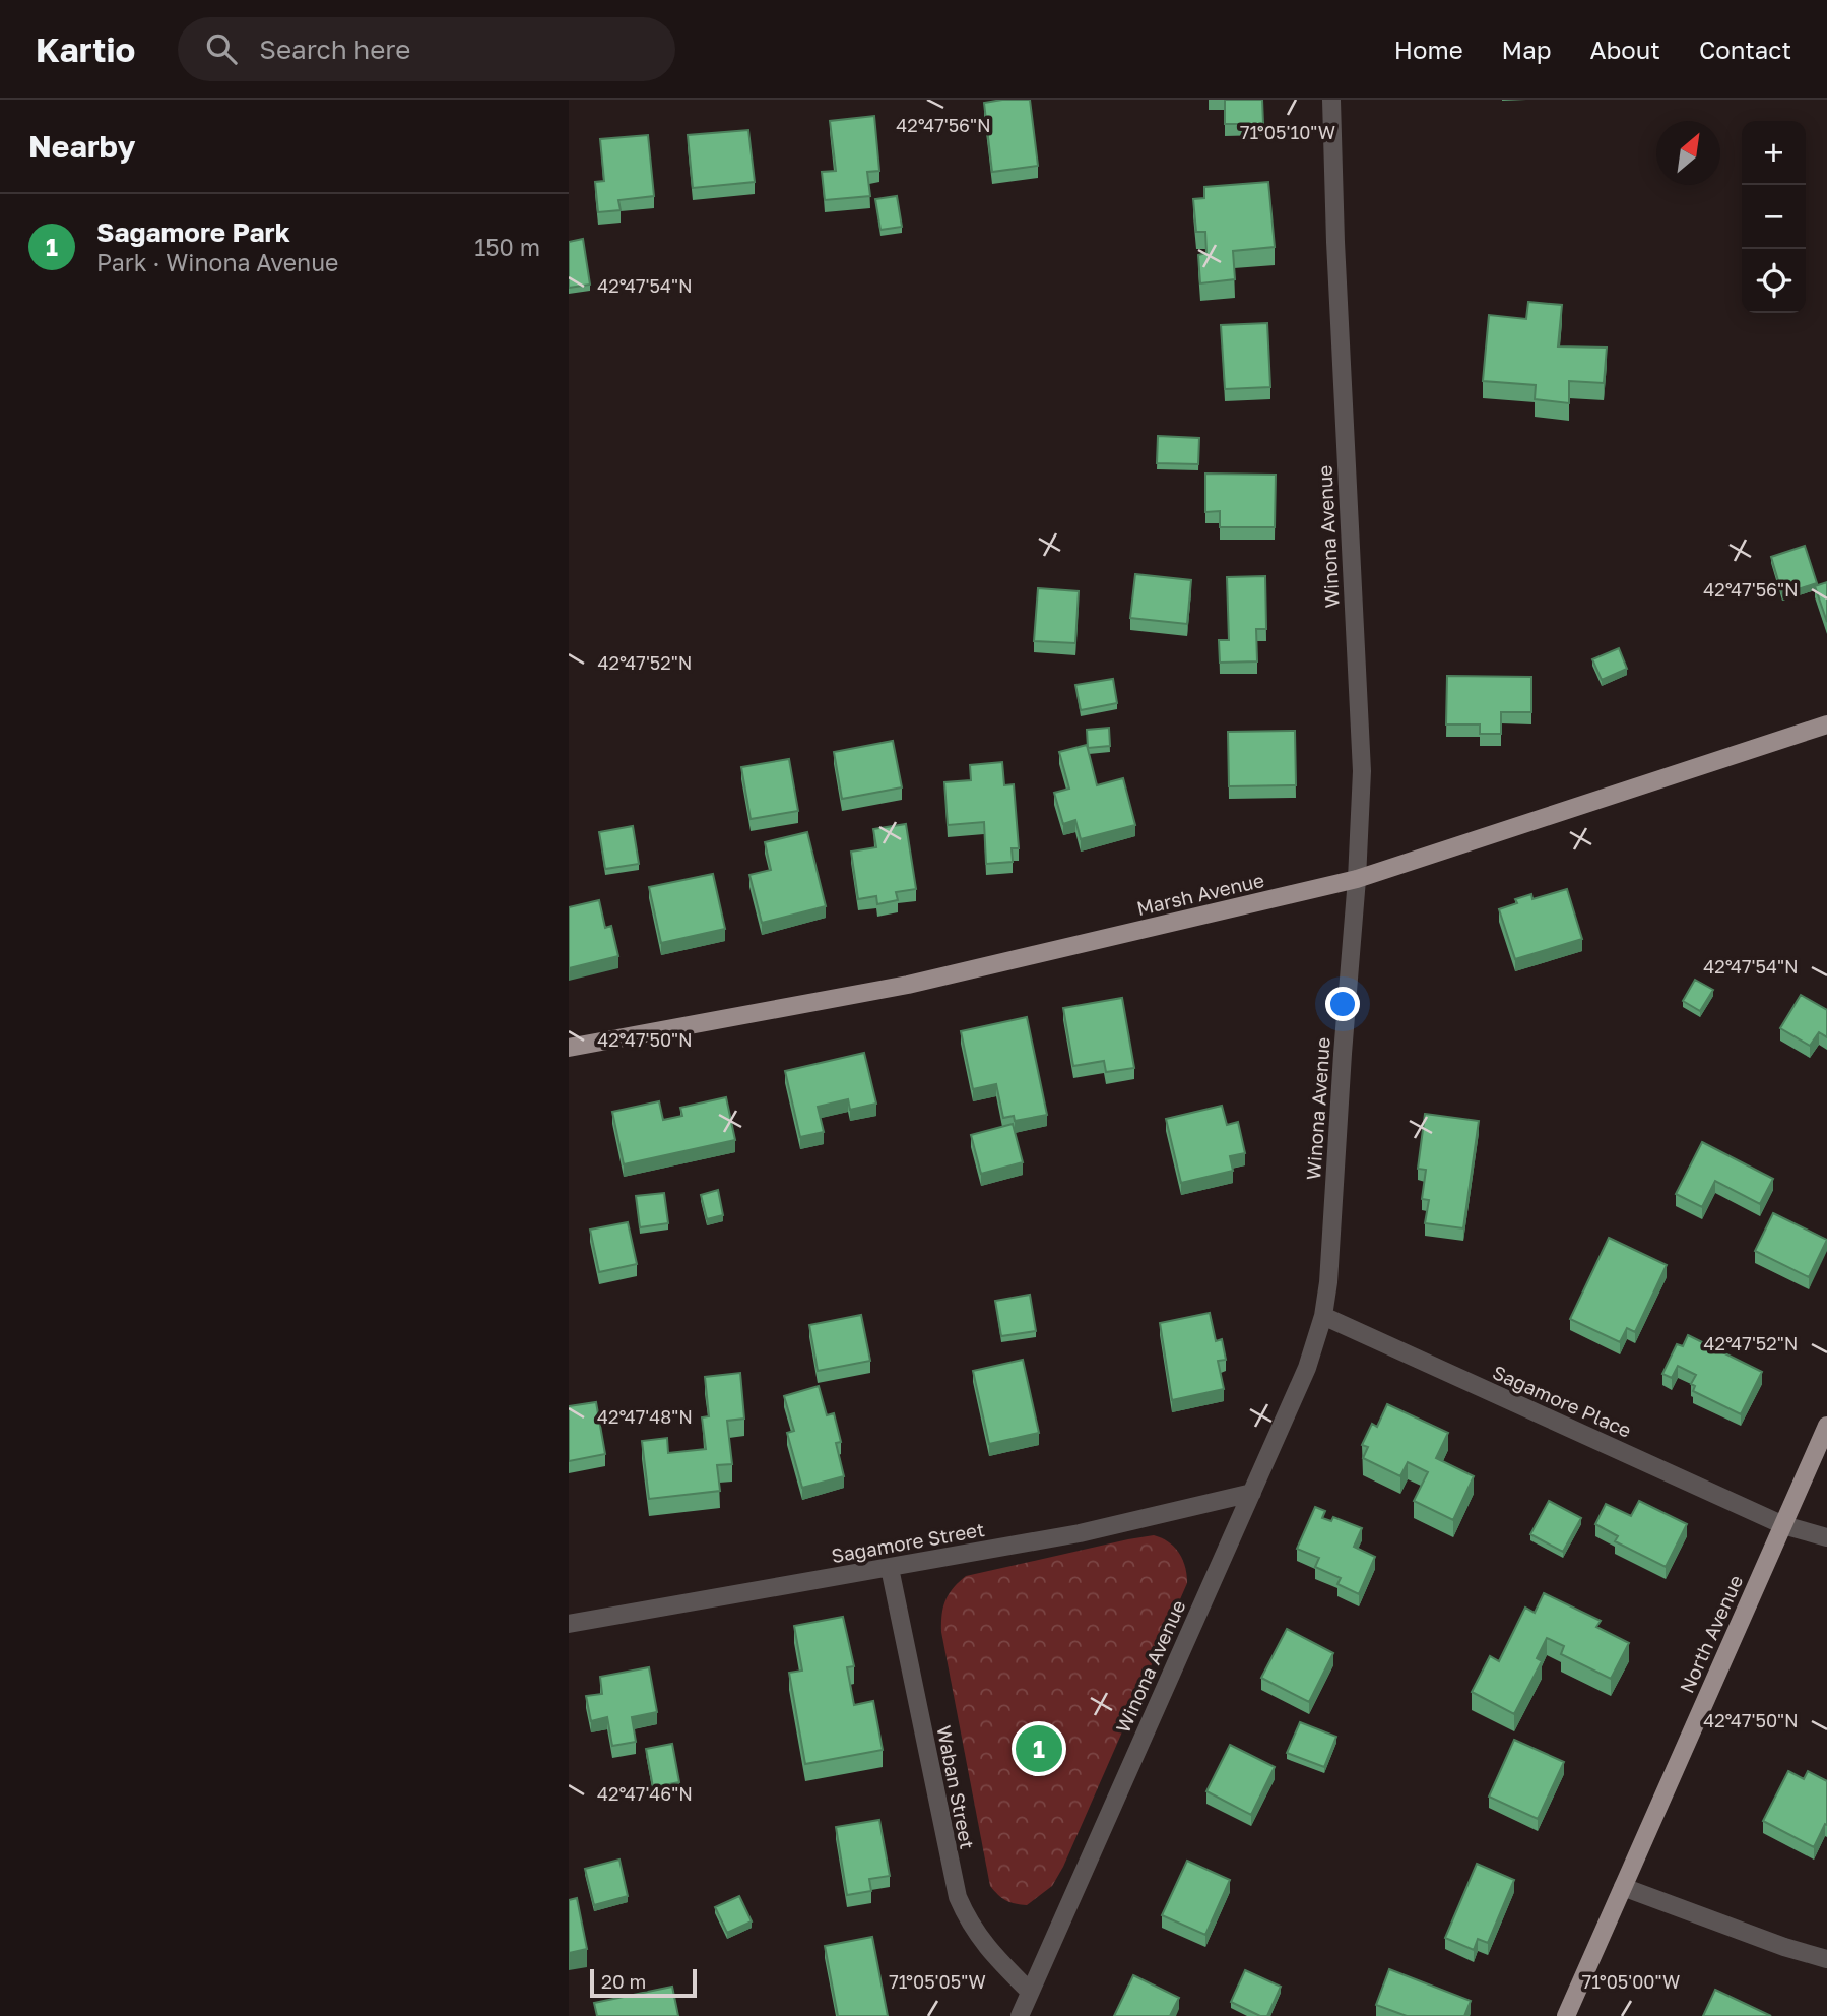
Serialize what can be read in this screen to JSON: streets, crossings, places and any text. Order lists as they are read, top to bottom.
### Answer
{
  "streets": {
    "main road": ["Marsh Avenue", "North Avenue"],
    "street": [
      "Winona Avenue",
      "Sagamore Place",
      "Sagamore Street",
      "Waban Street"
    ]
  },
  "crossings": [
    ["Winona Avenue", "Marsh Avenue"],
    ["Winona Avenue", "Sagamore Place"],
    ["Winona Avenue", "Sagamore Street"],
    ["Winona Avenue", "Waban Street"],
    ["Sagamore Place", "North Avenue"],
    ["Sagamore Street", "Waban Street"]
  ],
  "scale_bar": "20 m",
  "north": "top right",
  "page": {
    "header": "Kartio",
    "search": "Search here",
    "nav": [
      "Home",
      "Map",
      "About",
      "Contact"
    ],
    "heading": "Nearby",
    "map_buttons": ["+", "−"],
    "list": [
      {
        "mark": "1",
        "name": "Sagamore Park",
        "note": "Park · Winona Avenue",
        "value": "150 m"
      }
    ],
    "pins": "1",
    "scale": "20 m"
  },
  "coordinates": [
    "42°47'56\"N",
    "71°05'10\"W",
    "42°47'54\"N",
    "42°47'52\"N",
    "42°47'50\"N",
    "42°47'48\"N",
    "42°47'46\"N",
    "71°05'05\"W",
    "71°05'00\"W"
  ]
}
